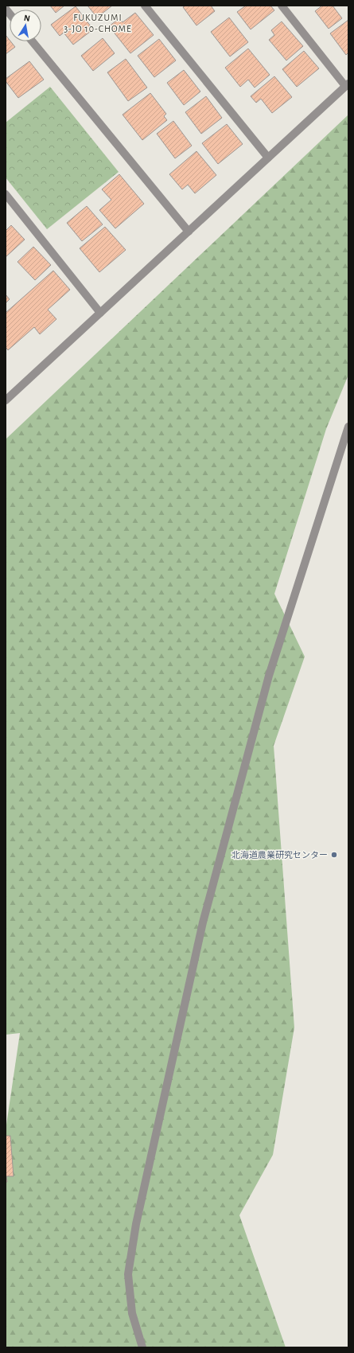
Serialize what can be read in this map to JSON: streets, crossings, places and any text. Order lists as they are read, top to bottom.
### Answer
{
  "districts": ["FUKUZUMI 3-JO 10-CHOME"],
  "places": ["北海道農業研究センター"],
  "north": "top"
}
